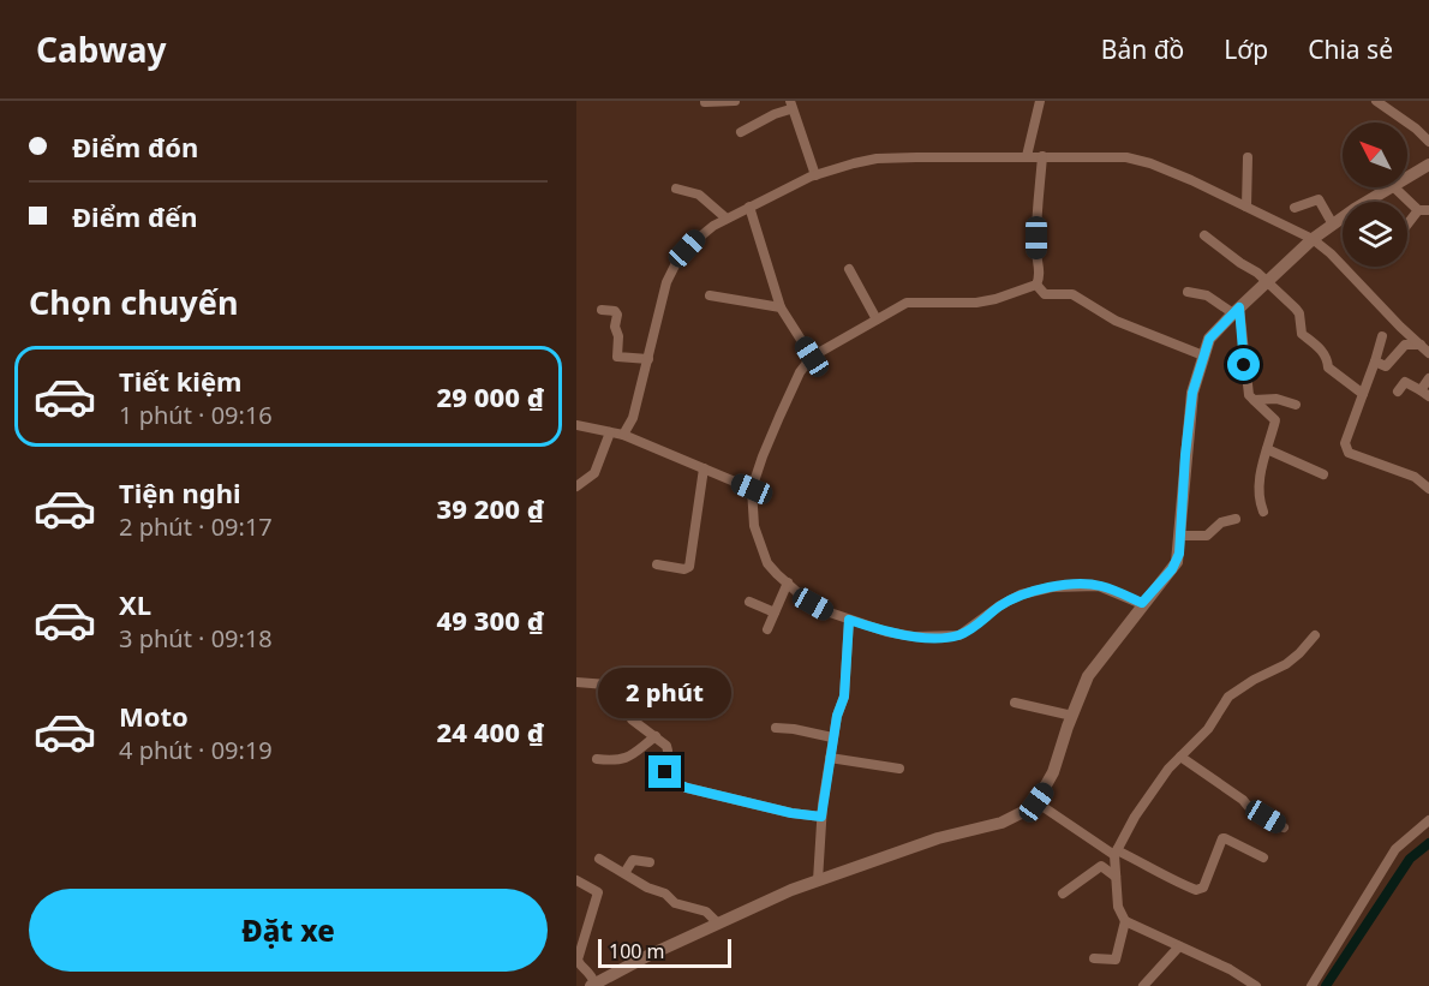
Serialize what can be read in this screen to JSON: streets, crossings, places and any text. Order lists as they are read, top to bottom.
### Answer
{
  "scale_bar": "100 m",
  "north": "top left",
  "page": {
    "header": "Cabway",
    "nav": ["Bản đồ", "Lớp", "Chia sẻ"],
    "banner": ["Điểm đón", "Điểm đến"],
    "heading": "Chọn chuyến",
    "list": [
      {
        "name": "Tiết kiệm",
        "note": "1 phút · 09:16",
        "value": "29 000 ₫"
      },
      {
        "name": "Tiện nghi",
        "note": "2 phút · 09:17",
        "value": "39 200 ₫"
      },
      {
        "name": "XL",
        "note": "3 phút · 09:18",
        "value": "49 300 ₫"
      },
      {
        "name": "Moto",
        "note": "4 phút · 09:19",
        "value": "24 400 ₫"
      }
    ],
    "bubble": "2 phút",
    "buttons": "Đặt xe",
    "scale": "100 m"
  }
}
